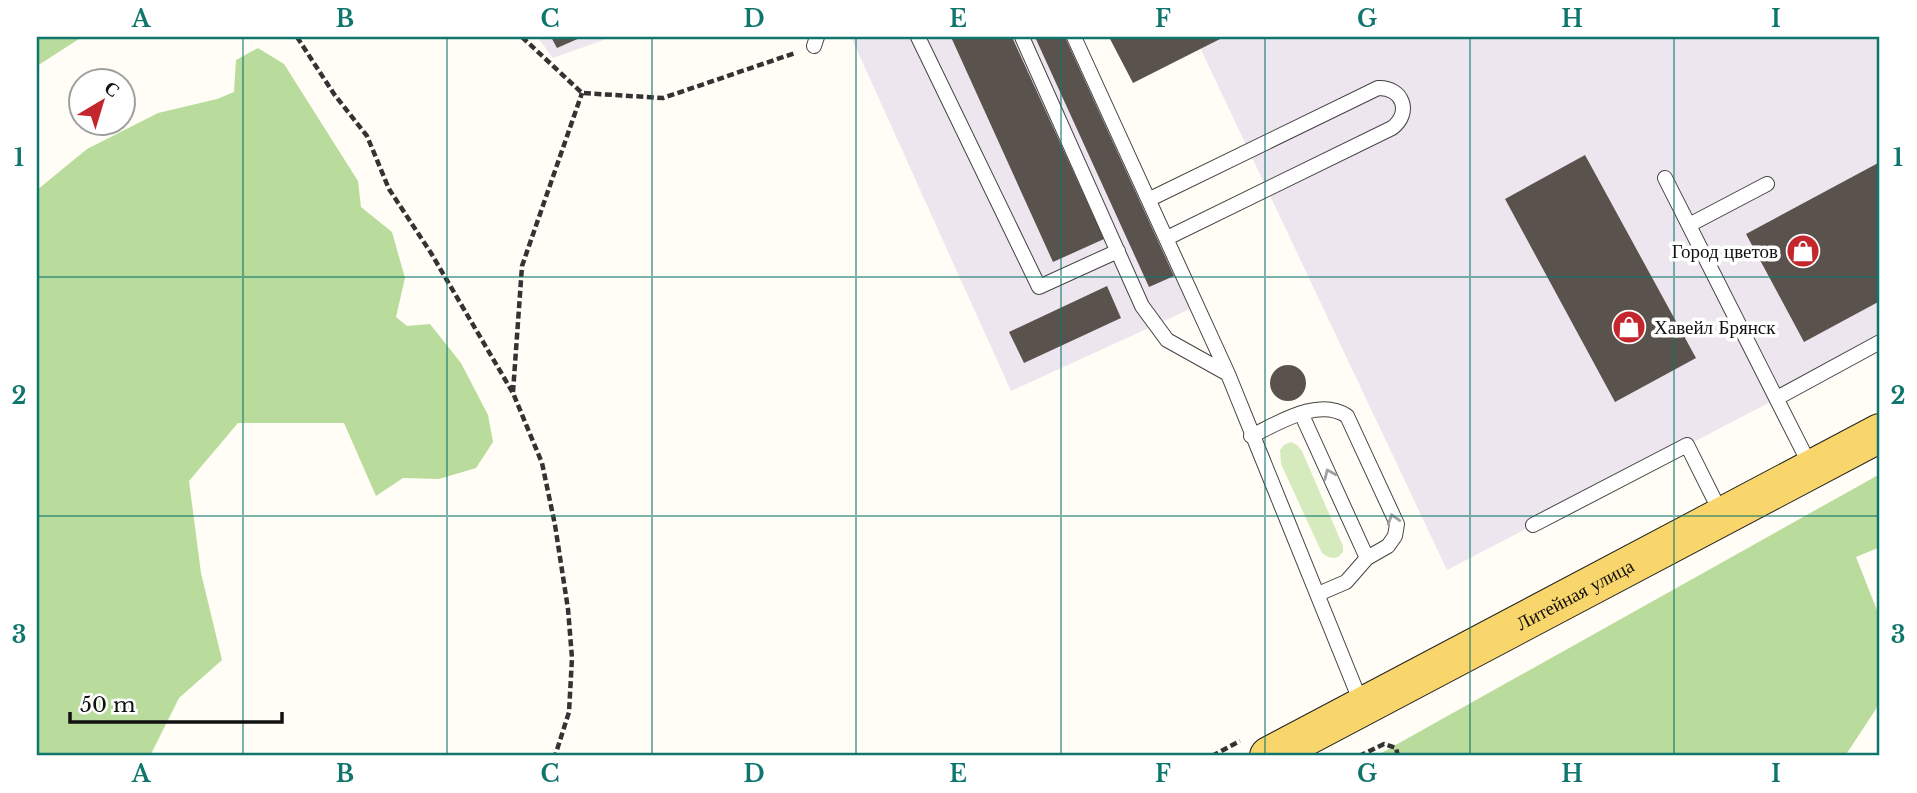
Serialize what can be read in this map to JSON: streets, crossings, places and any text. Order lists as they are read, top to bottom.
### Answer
{
  "streets": {
    "main road": ["Литейная улица"]
  },
  "places": {
    "shop": ["Город цветов", "Хавейл Брянск"]
  },
  "scale_bar": "50 m",
  "north": "top right",
  "grid": {
    "columns": [
      "A",
      "B",
      "C",
      "D",
      "E",
      "F",
      "G",
      "H",
      "I"
    ],
    "rows": ["1", "2", "3"]
  }
}
